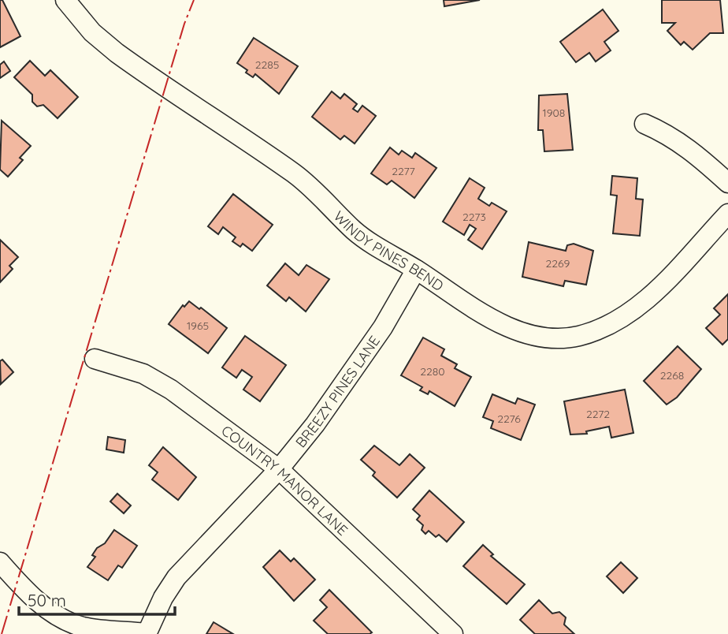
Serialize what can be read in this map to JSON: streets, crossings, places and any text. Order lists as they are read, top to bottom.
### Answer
{
  "streets": {
    "street": ["WINDY PINES BEND", "BREEZY PINES LANE", "COUNTRY MANOR LANE"]
  },
  "crossings": [
    ["WINDY PINES BEND", "BREEZY PINES LANE"],
    ["BREEZY PINES LANE", "COUNTRY MANOR LANE"]
  ],
  "house_numbers": [
    "2285",
    "1908",
    "2277",
    "2273",
    "2269",
    "1965",
    "2280",
    "2268",
    "2272",
    "2276"
  ],
  "scale_bar": "50 m"
}
